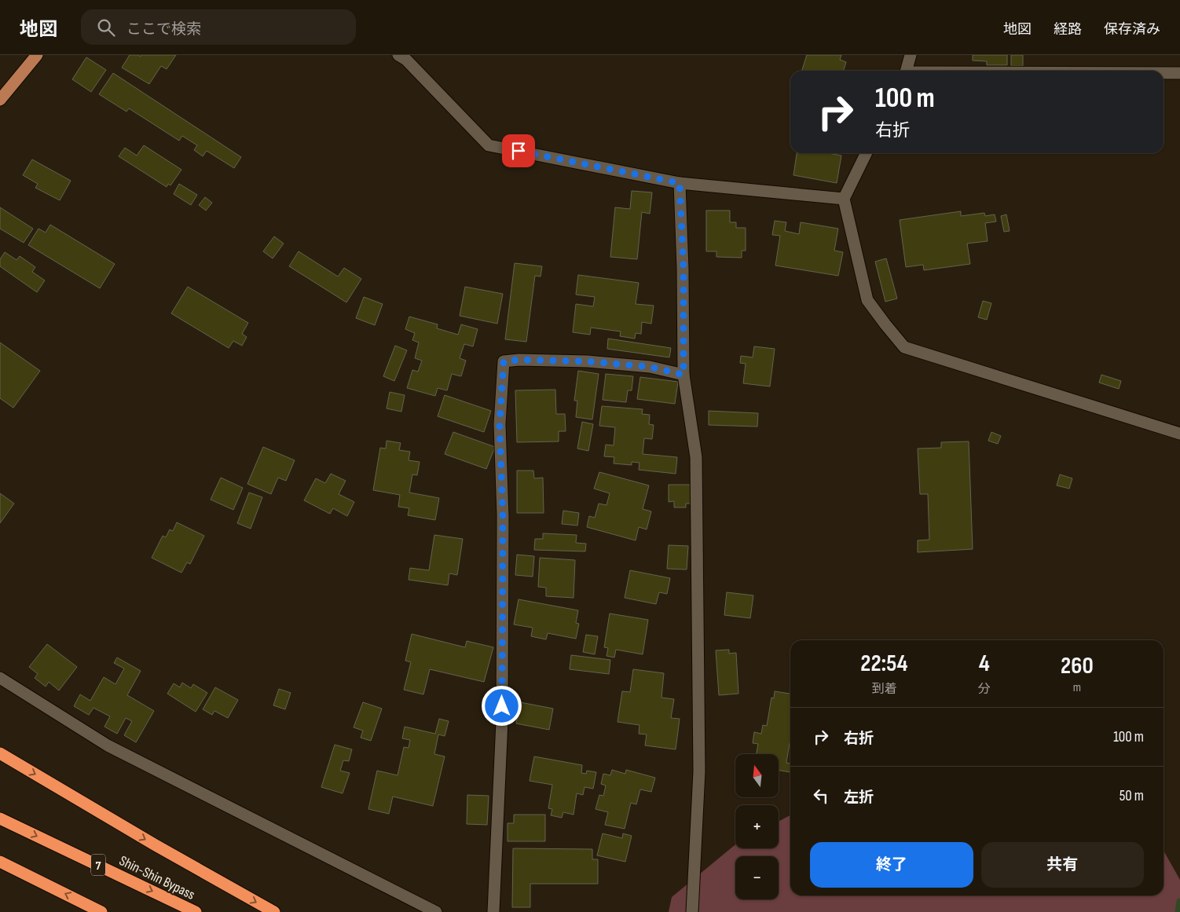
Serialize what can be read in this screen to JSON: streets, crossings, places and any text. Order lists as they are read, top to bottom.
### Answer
{
  "streets": {
    "highway": ["7", "Shin-Shin Bypass"]
  },
  "north": "top",
  "page": {
    "header": "地図",
    "search": "ここで検索",
    "nav": ["地図", "経路", "保存済み"],
    "turn": ["100 m", "右折"],
    "eta": [
      "22:54",
      "到着",
      "4",
      "分",
      "260",
      "m"
    ],
    "list": [
      {
        "name": "右折",
        "value": "100 m"
      },
      {
        "name": "左折",
        "value": "50 m"
      }
    ],
    "map_buttons": ["+", "−"],
    "buttons": ["終了", "共有"]
  }
}
